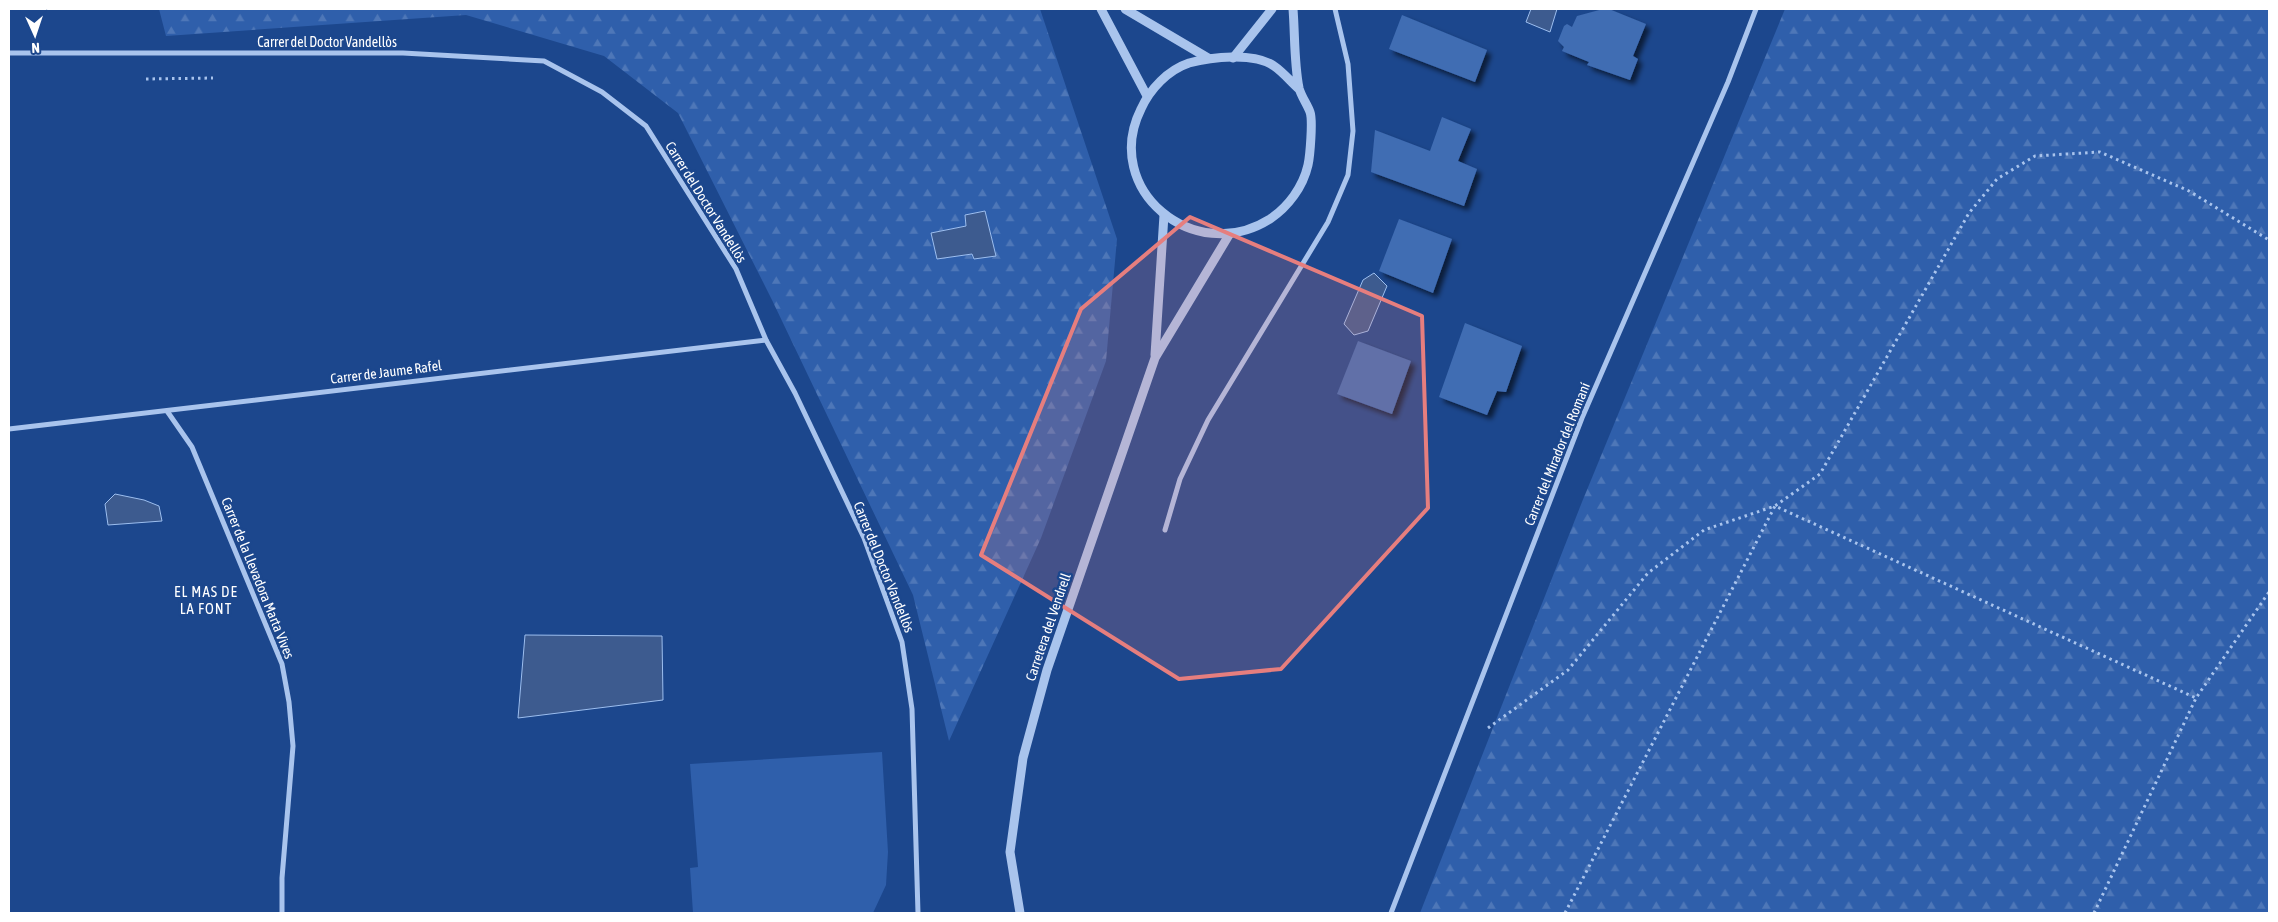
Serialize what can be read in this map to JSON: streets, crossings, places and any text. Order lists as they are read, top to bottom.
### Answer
{
  "streets": {
    "street": [
      "Carrer del Doctor Vandellòs",
      "Carrer de Jaume Rafel",
      "Carrer del Mirador del Romaní",
      "Carrer de la Llevadora Marta Vives",
      "Carretera del Vendrell"
    ]
  },
  "crossings": [
    ["Carrer del Doctor Vandellòs", "Carrer de Jaume Rafel"],
    ["Carrer de Jaume Rafel", "Carrer de la Llevadora Marta Vives"]
  ],
  "districts": ["EL MAS DE LA FONT"],
  "north": "bottom"
}
